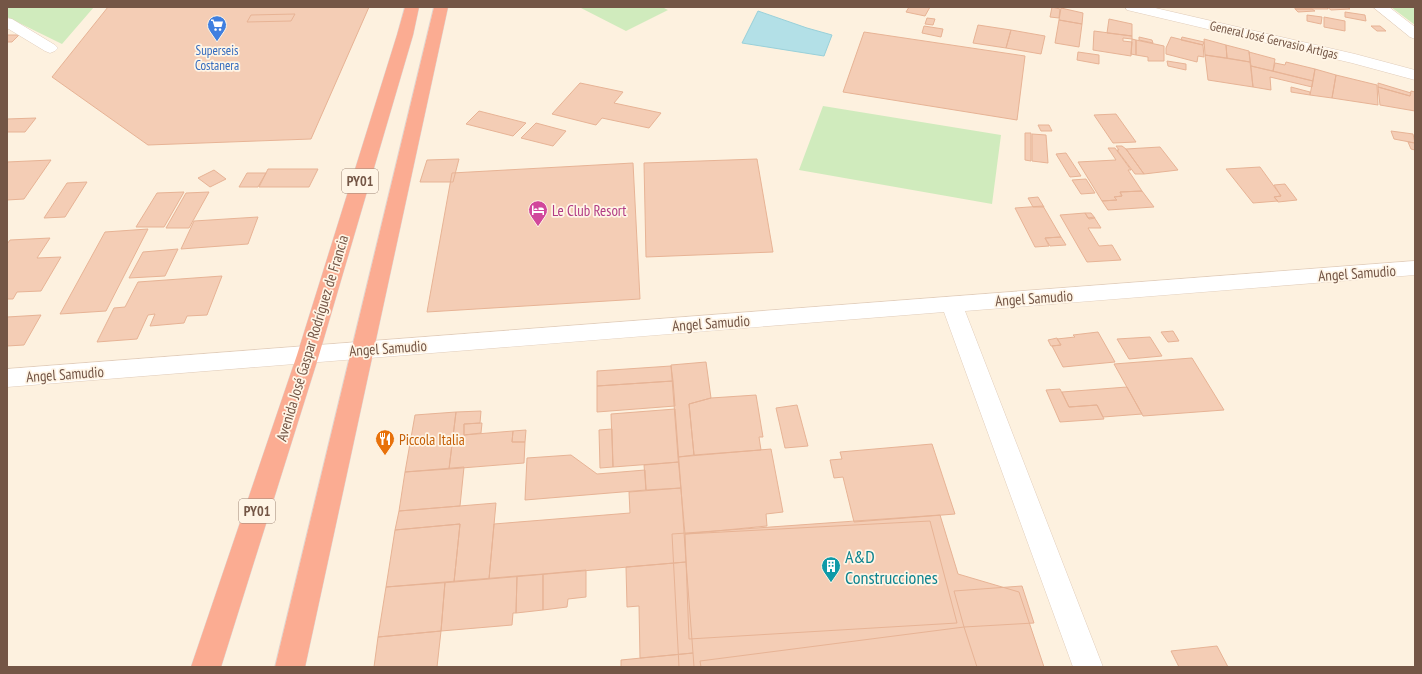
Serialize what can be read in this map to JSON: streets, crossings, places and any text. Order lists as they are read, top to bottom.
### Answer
{
  "streets": {
    "highway": ["PY01", "Avenida José Gaspar Rodríguez de Francia"],
    "street": ["General José Gervasio Artigas", "Angel Samudio"]
  },
  "crossings": [
    ["PY01", "Angel Samudio"],
    ["Angel Samudio", "Avenida José Gaspar Rodríguez de Francia"]
  ],
  "places": {
    "supermarket": ["Superseis Costanera"],
    "hotel": ["Le Club Resort"],
    "restaurant": ["Piccola Italia"],
    "building": ["A&D Construcciones"]
  }
}
